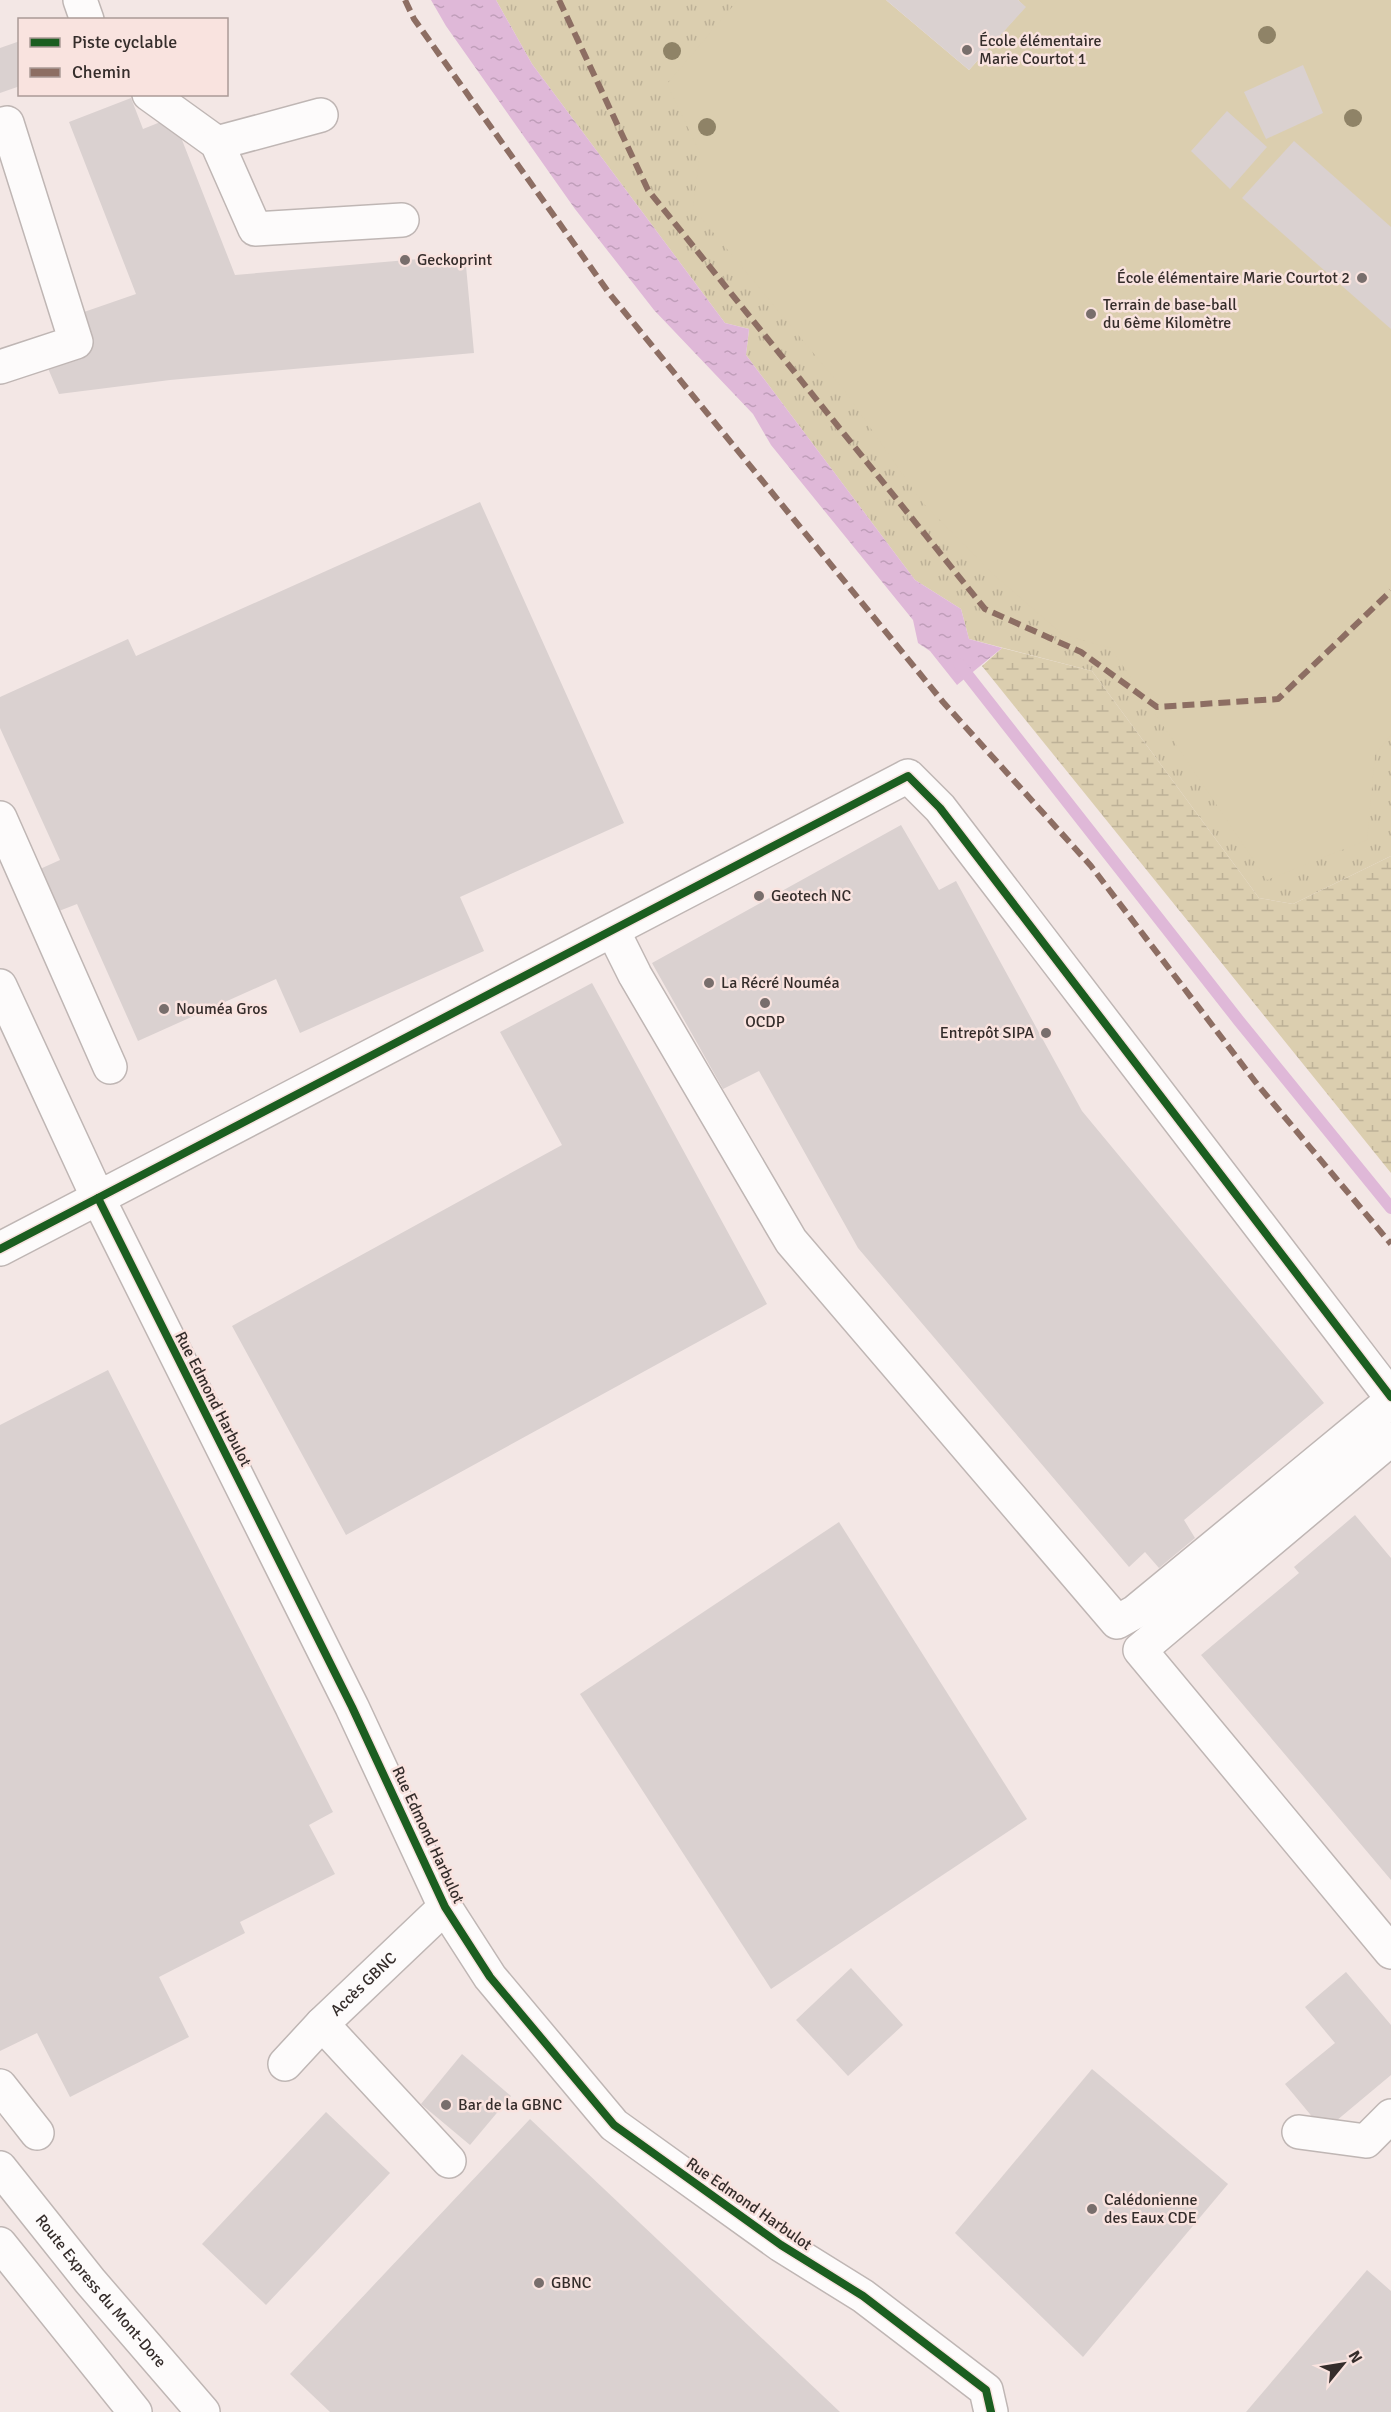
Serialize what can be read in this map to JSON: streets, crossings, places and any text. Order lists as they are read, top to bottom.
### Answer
{
  "streets": {
    "street": ["Rue Edmond Harbulot", "Accès GBNC", "Route Express du Mont-Dore"]
  },
  "crossings": [
    ["Rue Edmond Harbulot", "Accès GBNC"]
  ],
  "places": [
    "École élémentaire Marie Courtot 1",
    "Geckoprint",
    "École élémentaire Marie Courtot 2",
    "Terrain de base-ball du 6ème Kilomètre",
    "Geotech NC",
    "La Récré Nouméa",
    "OCDP",
    "Nouméa Gros",
    "Entrepôt SIPA",
    "Bar de la GBNC",
    "Calédonienne des Eaux CDE",
    "GBNC"
  ],
  "legend": ["Piste cyclable", "Chemin"],
  "north": "top right"
}
